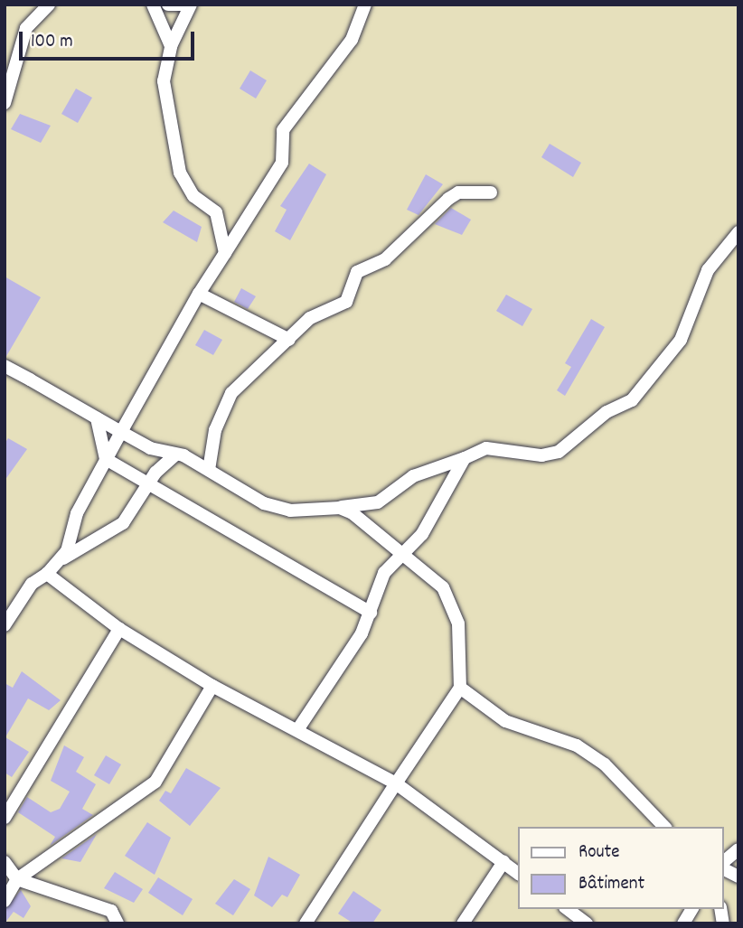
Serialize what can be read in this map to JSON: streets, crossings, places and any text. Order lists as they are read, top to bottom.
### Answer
{
  "legend": ["Route", "Bâtiment"],
  "scale_bar": "100 m"
}
